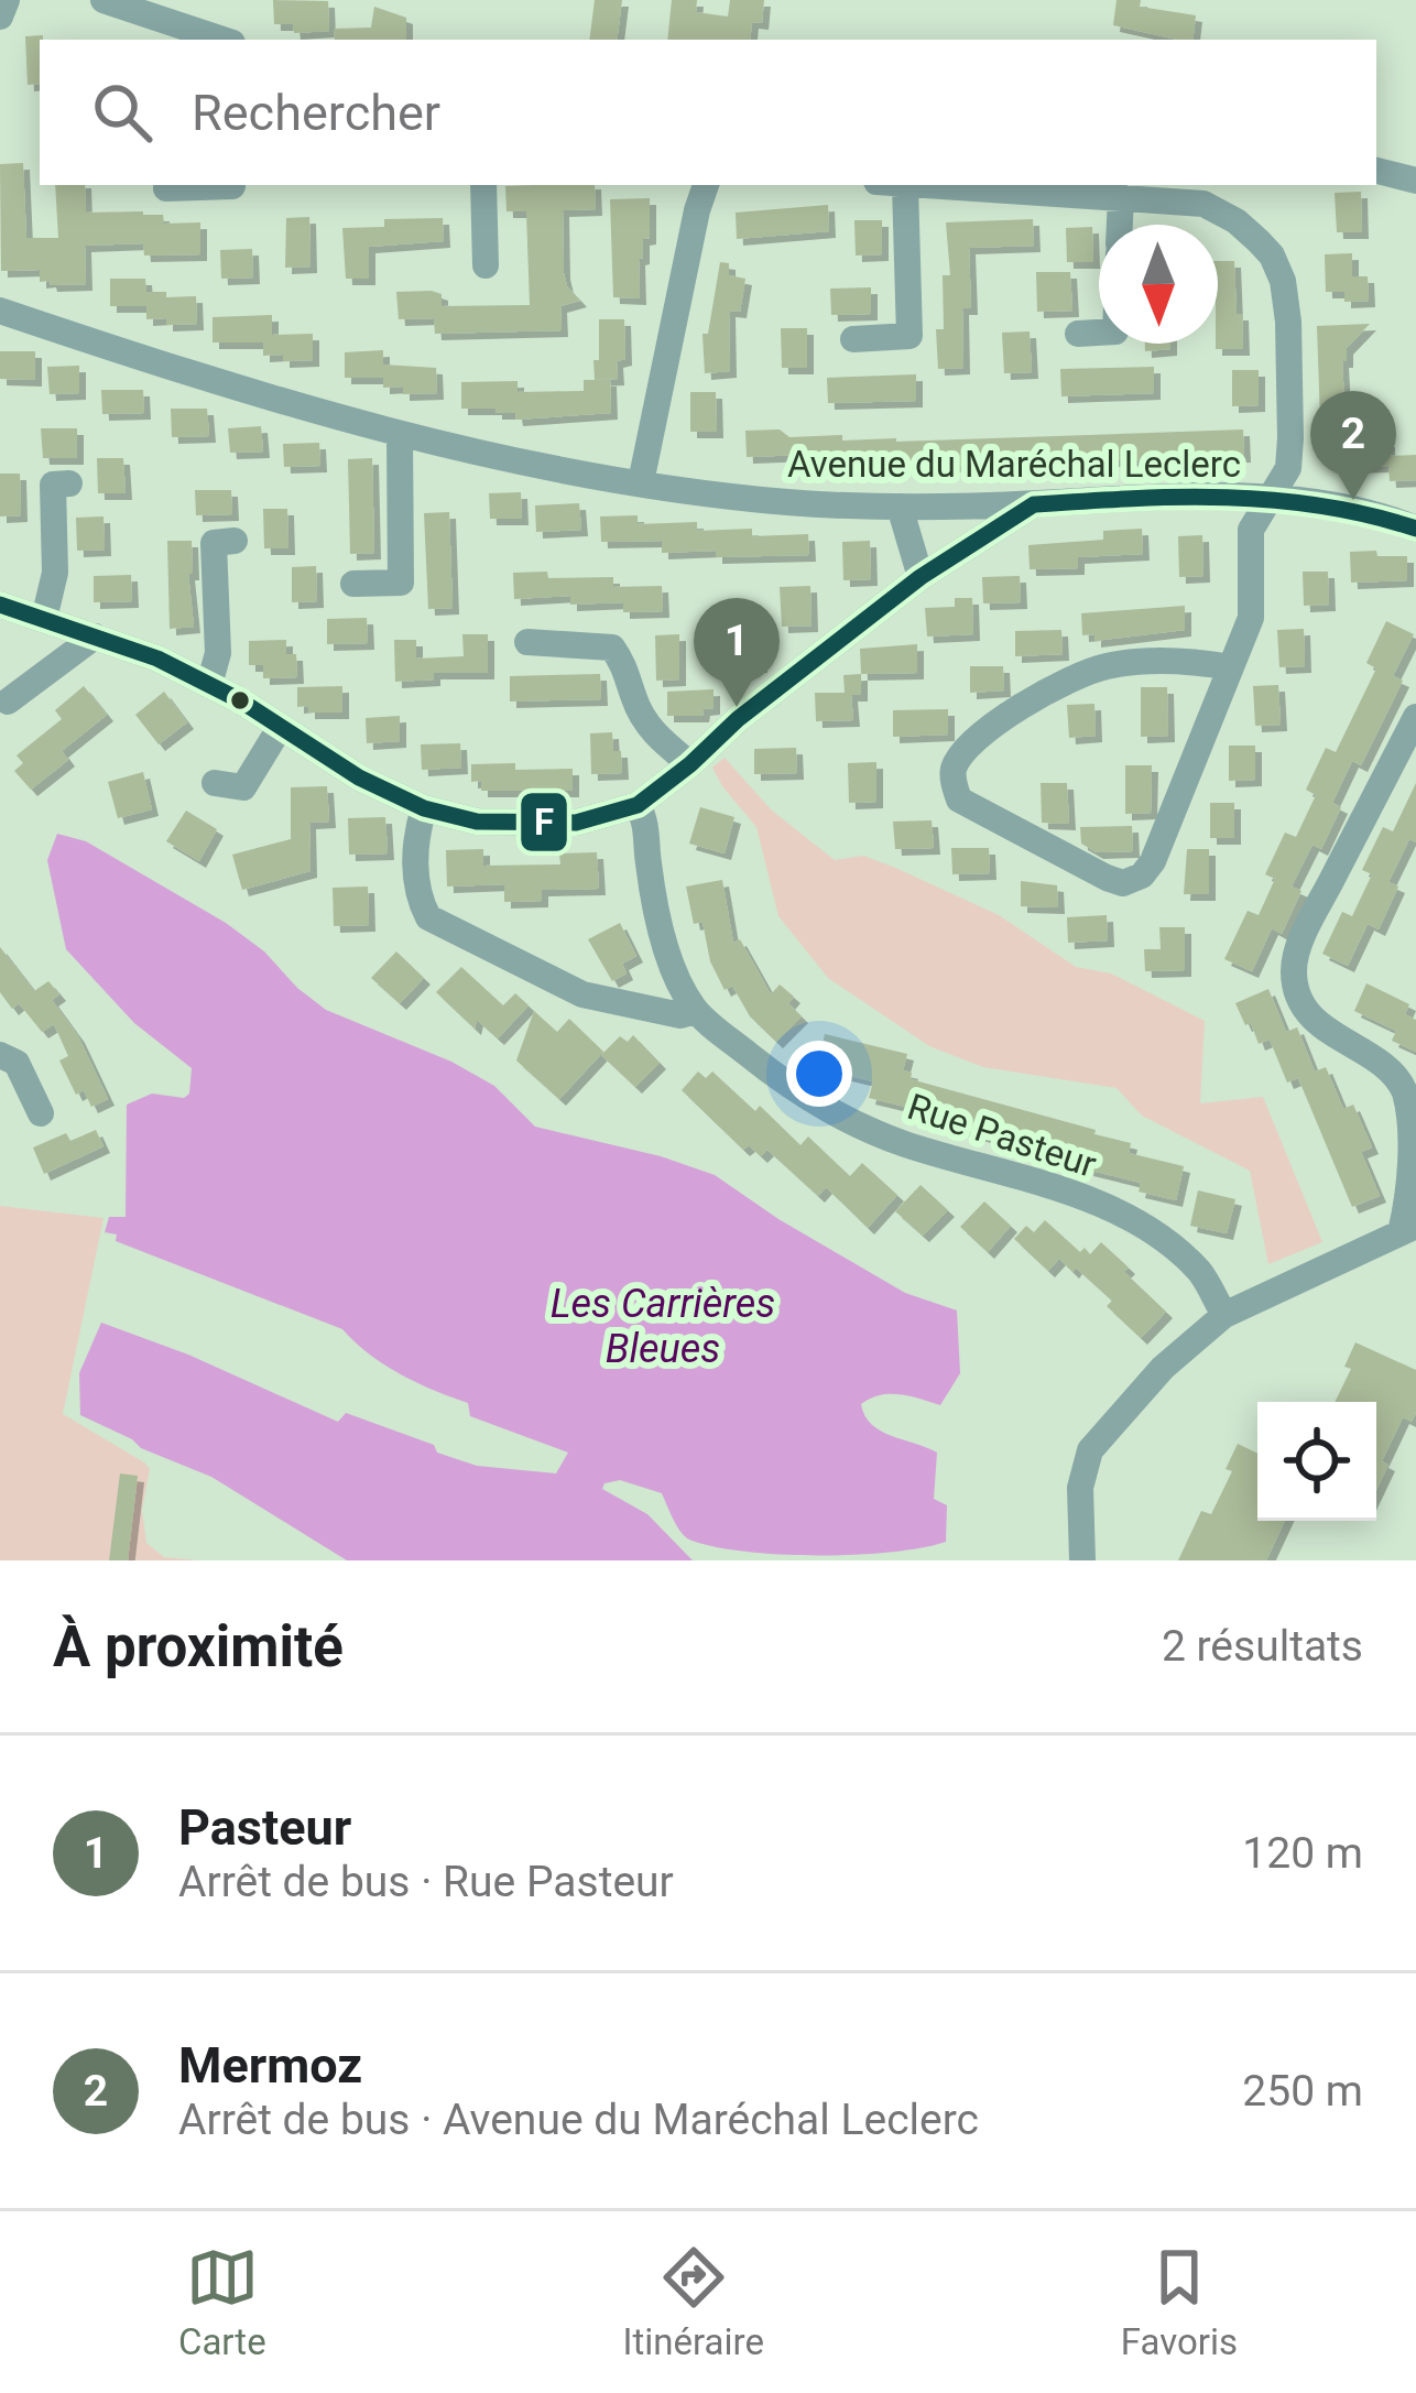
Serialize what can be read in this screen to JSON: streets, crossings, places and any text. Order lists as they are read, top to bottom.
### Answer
{
  "streets": {
    "street": ["Avenue du Maréchal Leclerc", "Rue Pasteur"]
  },
  "water": ["Les Carrières Bleues"],
  "lines": ["transit line F"],
  "north": "bottom",
  "page": {
    "search": "Rechercher",
    "pins": ["2", "1"],
    "heading": ["À proximité", "2 résultats"],
    "list": [
      {
        "mark": "1",
        "name": "Pasteur",
        "note": "Arrêt de bus · Rue Pasteur",
        "value": "120 m"
      },
      {
        "mark": "2",
        "name": "Mermoz",
        "note": "Arrêt de bus · Avenue du Maréchal Leclerc",
        "value": "250 m"
      }
    ],
    "nav": ["Carte", "Itinéraire", "Favoris"]
  }
}
